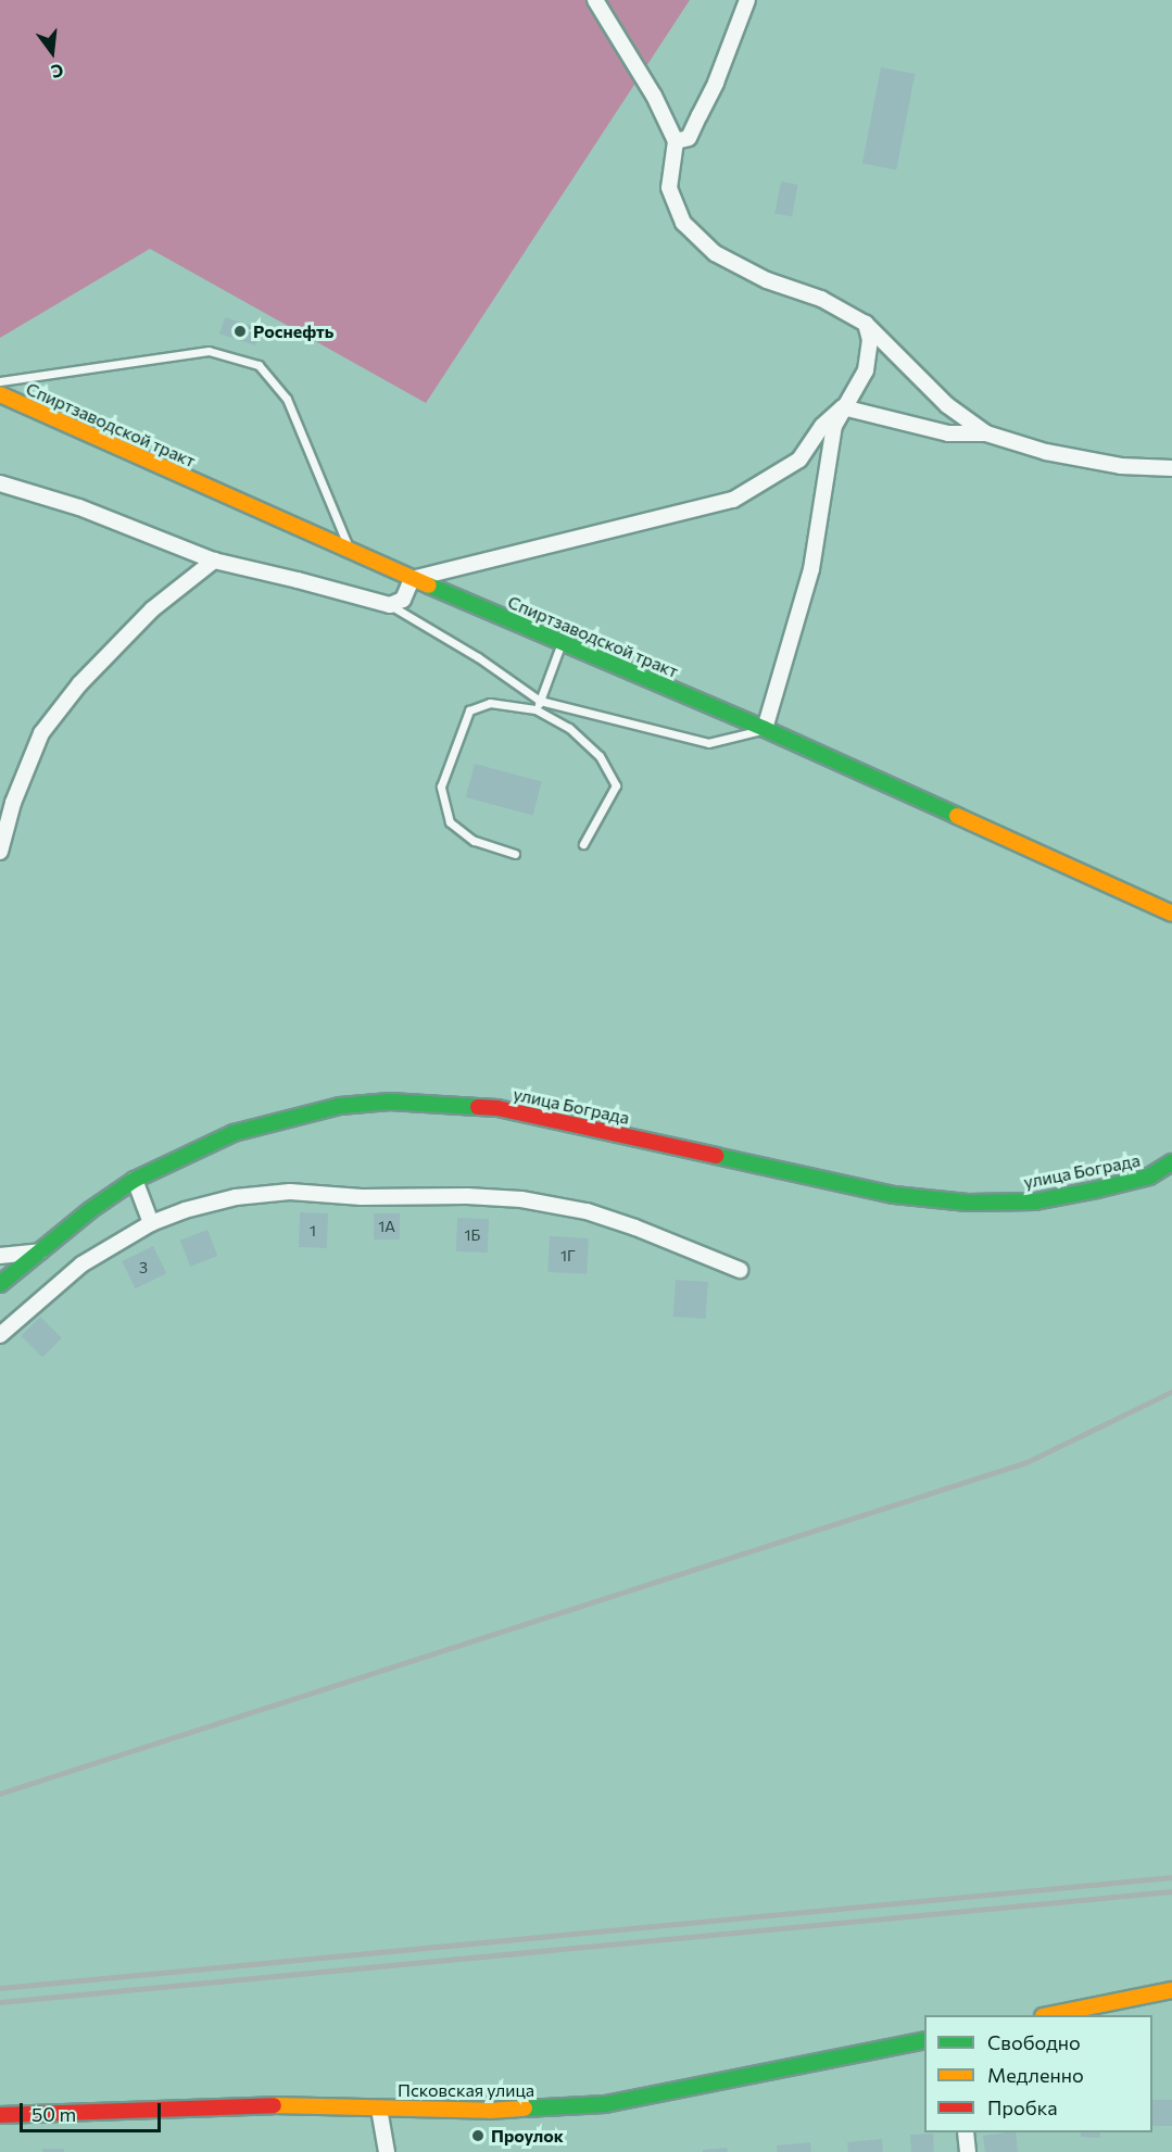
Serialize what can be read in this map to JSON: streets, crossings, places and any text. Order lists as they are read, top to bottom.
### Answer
{
  "streets": {
    "main road": ["Спиртзаводской тракт", "улица Бограда", "Псковская улица"]
  },
  "places": ["Роснефть", "Проулок"],
  "house_numbers": [
    "1А",
    "1",
    "1Б",
    "1Г",
    "3"
  ],
  "legend": ["Свободно", "Медленно", "Пробка"],
  "scale_bar": "50 m",
  "north": "bottom"
}
